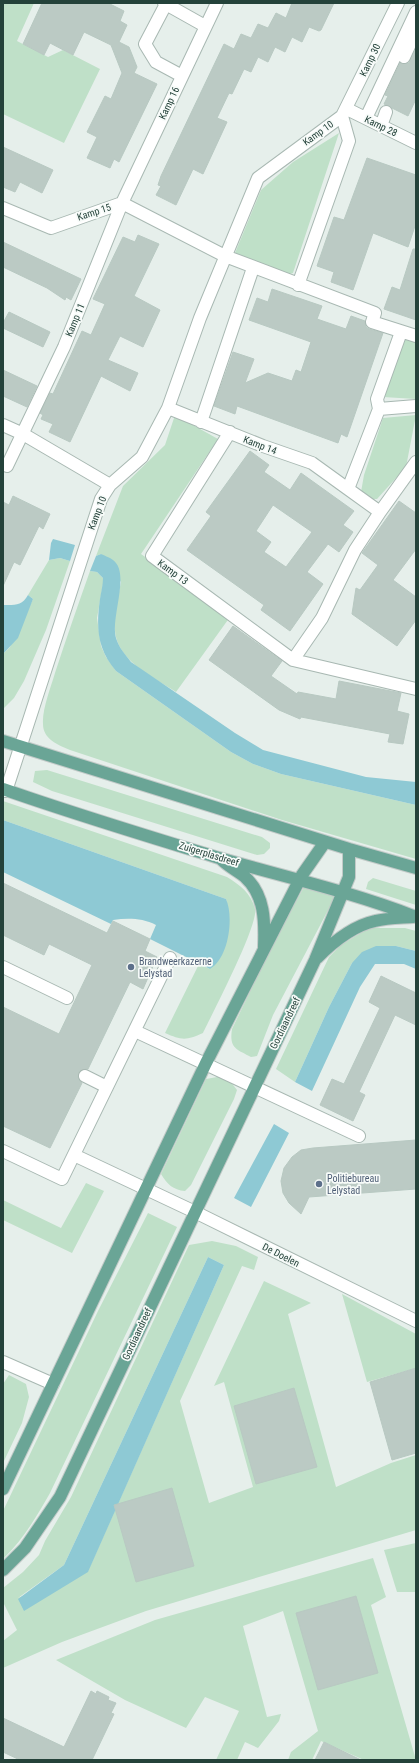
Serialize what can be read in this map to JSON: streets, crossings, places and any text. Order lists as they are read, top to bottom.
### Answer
{
  "streets": {
    "main road": ["Zuigerplasdreef", "Gordiaandreef"],
    "street": [
      "Kamp 30",
      "Kamp 16",
      "Kamp 28",
      "Kamp 10",
      "Kamp 15",
      "Kamp 11",
      "Kamp 14",
      "Kamp 13",
      "De Doelen"
    ]
  },
  "crossings": [
    ["Kamp 30", "Kamp 28"],
    ["Kamp 30", "Kamp 10"],
    ["Kamp 16", "Kamp 15"],
    ["Kamp 16", "Kamp 11"],
    ["Kamp 28", "Kamp 10"],
    ["Kamp 10", "Kamp 15"],
    ["Kamp 10", "Kamp 14"],
    ["Kamp 10", "Zuigerplasdreef"],
    ["Kamp 15", "Kamp 11"],
    ["Kamp 14", "Kamp 13"],
    ["Zuigerplasdreef", "Gordiaandreef"],
    ["Gordiaandreef", "De Doelen"]
  ],
  "places": ["Brandweerkazerne Lelystad", "Politiebureau Lelystad"]
}
